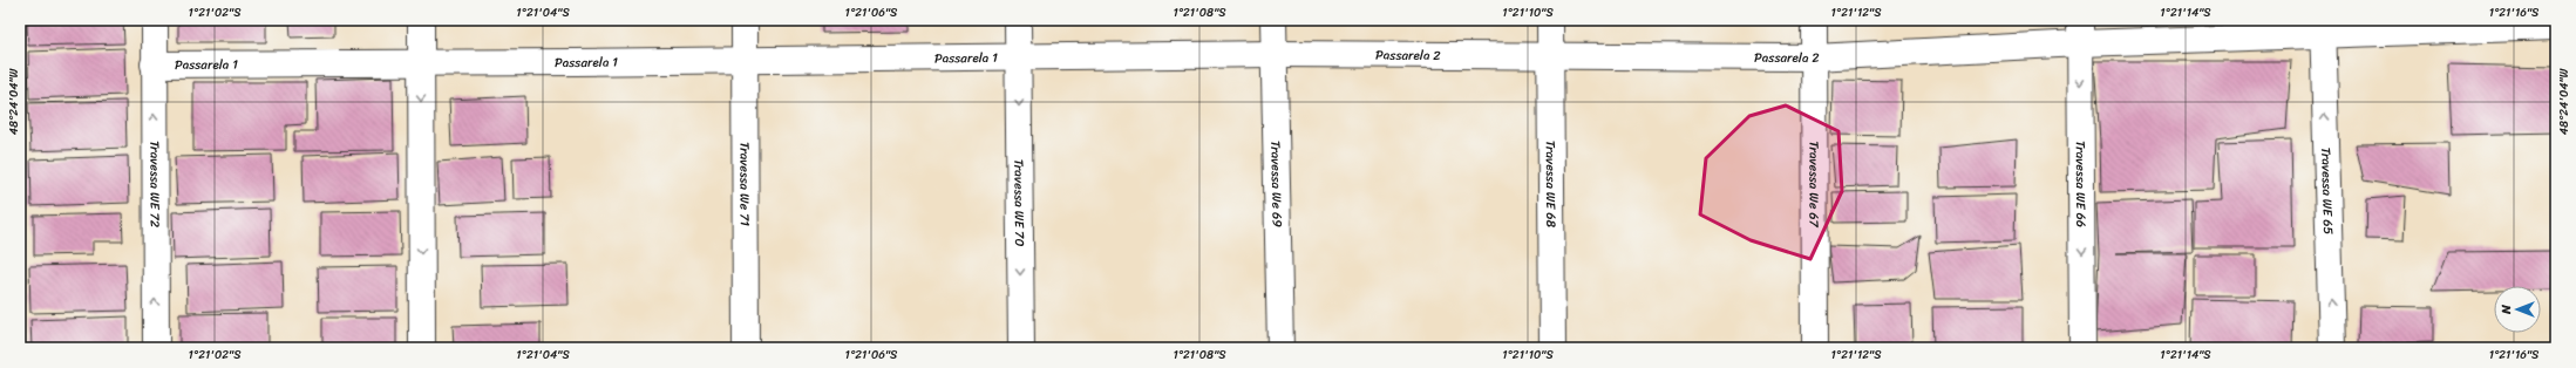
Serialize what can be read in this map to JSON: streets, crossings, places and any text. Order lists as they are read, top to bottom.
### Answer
{
  "streets": {
    "street": [
      "Passarela 2",
      "Passarela 1",
      "Travessa WE 72",
      "Travessa We 71",
      "Travessa We 69",
      "Travessa WE 68",
      "Travessa We 67",
      "Travessa WE 66",
      "Travessa WE 65",
      "Travessa WE 70"
    ]
  },
  "crossings": [
    ["Passarela 2", "Passarela 1"],
    ["Passarela 2", "Travessa We 69"],
    ["Passarela 2", "Travessa WE 68"],
    ["Passarela 2", "Travessa We 67"],
    ["Passarela 2", "Travessa WE 66"],
    ["Passarela 2", "Travessa WE 65"],
    ["Passarela 2", "Travessa WE 70"],
    ["Passarela 1", "Travessa WE 72"],
    ["Passarela 1", "Travessa We 71"],
    ["Passarela 1", "Travessa WE 70"]
  ],
  "one_way": [
    "Travessa WE 72",
    "Travessa WE 66",
    "Travessa WE 65",
    "Travessa WE 70"
  ],
  "north": "left",
  "coordinates": [
    "1°21'02\"S",
    "1°21'04\"S",
    "1°21'06\"S",
    "1°21'08\"S",
    "1°21'10\"S",
    "1°21'12\"S",
    "1°21'14\"S",
    "1°21'16\"S",
    "48°24'04\"W"
  ]
}
